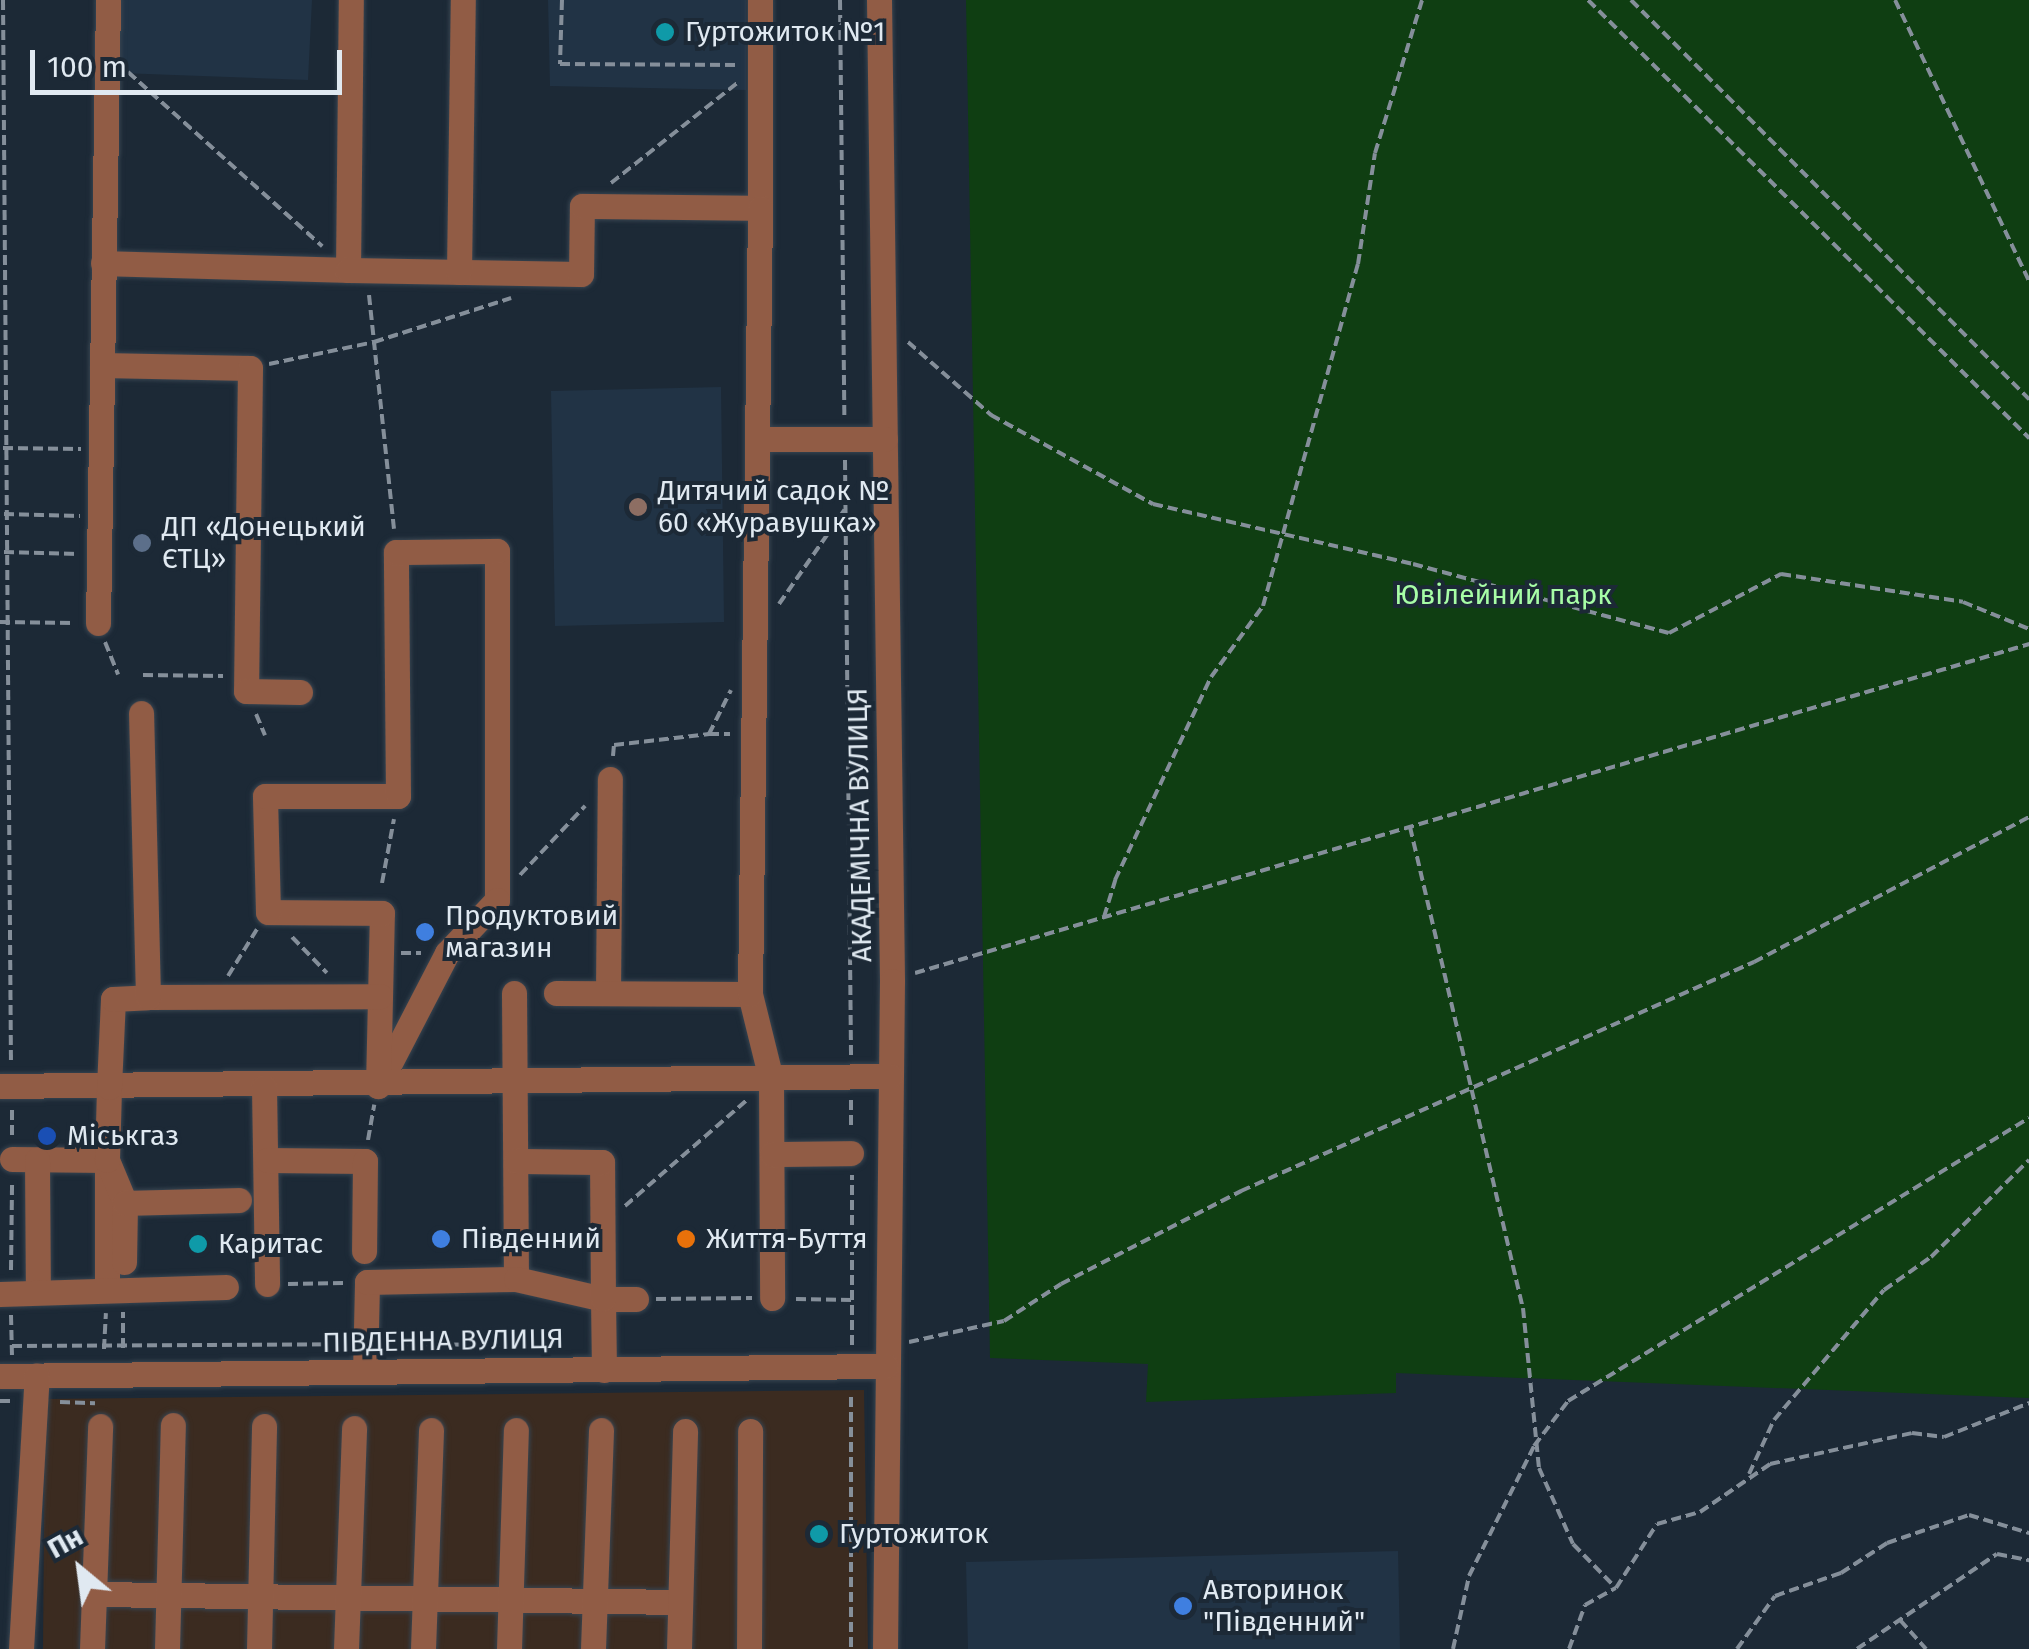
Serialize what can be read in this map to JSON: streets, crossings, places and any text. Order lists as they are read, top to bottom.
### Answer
{
  "streets": {
    "street": ["АКАДЕМІЧНА ВУЛИЦЯ", "ПІВДЕННА ВУЛИЦЯ"]
  },
  "crossings": [
    ["АКАДЕМІЧНА ВУЛИЦЯ", "ПІВДЕННА ВУЛИЦЯ"]
  ],
  "parks": ["Ювілейний парк"],
  "places": [
    "Гуртожиток №1",
    "Дитячий садок № 60 «Журавушка»",
    "ДП «Донецький ЄТЦ»",
    "Продуктовий магазин",
    "Міськгаз",
    "Південний",
    "Життя-Буття",
    "Каритас",
    "Гуртожиток",
    "Авторинок \"Південний\""
  ],
  "scale_bar": "100 m",
  "north": "top left"
}
